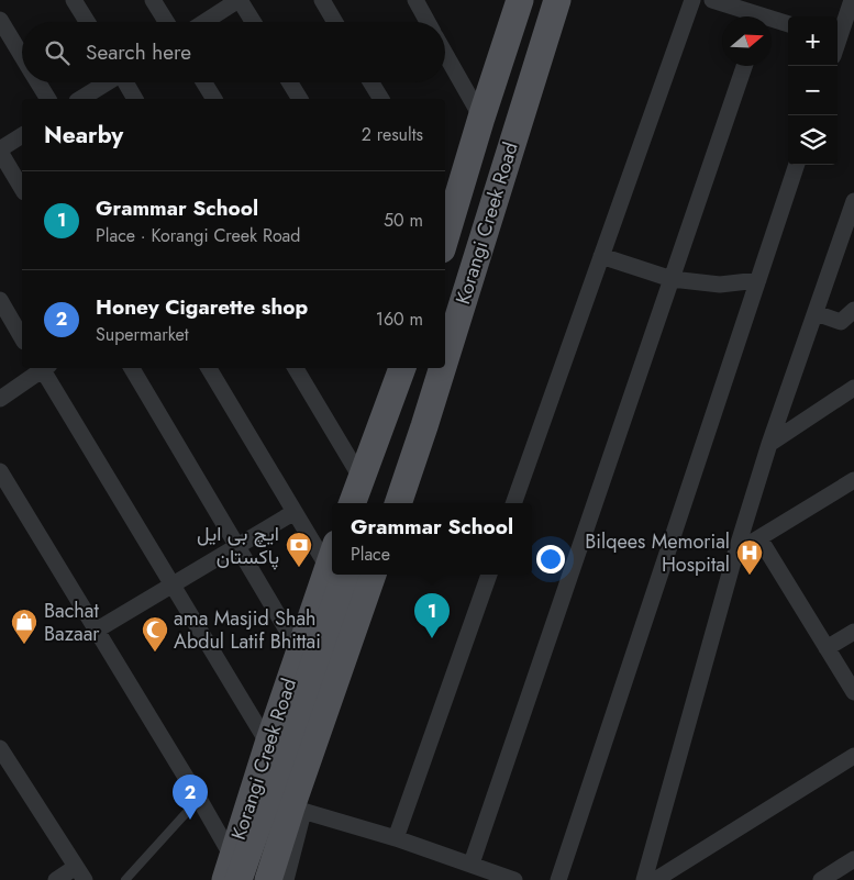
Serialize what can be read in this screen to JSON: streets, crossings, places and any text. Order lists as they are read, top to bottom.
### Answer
{
  "streets": {
    "main road": ["Korangi Creek Road"]
  },
  "places": {
    "bank": ["ایچ بی ایل پاکستان"],
    "hospital": ["Bilqees Memorial Hospital"],
    "shop": ["Bachat Bazaar"],
    "mosque": ["ama Masjid Shah Abdul Latif Bhittai"]
  },
  "north": "right",
  "page": {
    "map_buttons": ["+", "−"],
    "search": "Search here",
    "heading": ["Nearby", "2 results"],
    "list": [
      {
        "mark": "1",
        "name": "Grammar School",
        "note": "Place · Korangi Creek Road",
        "value": "50 m"
      },
      {
        "mark": "2",
        "name": "Honey Cigarette shop",
        "note": "Supermarket",
        "value": "160 m"
      }
    ],
    "popup": ["Grammar School", "Place"],
    "pins": ["1", "2"]
  }
}
